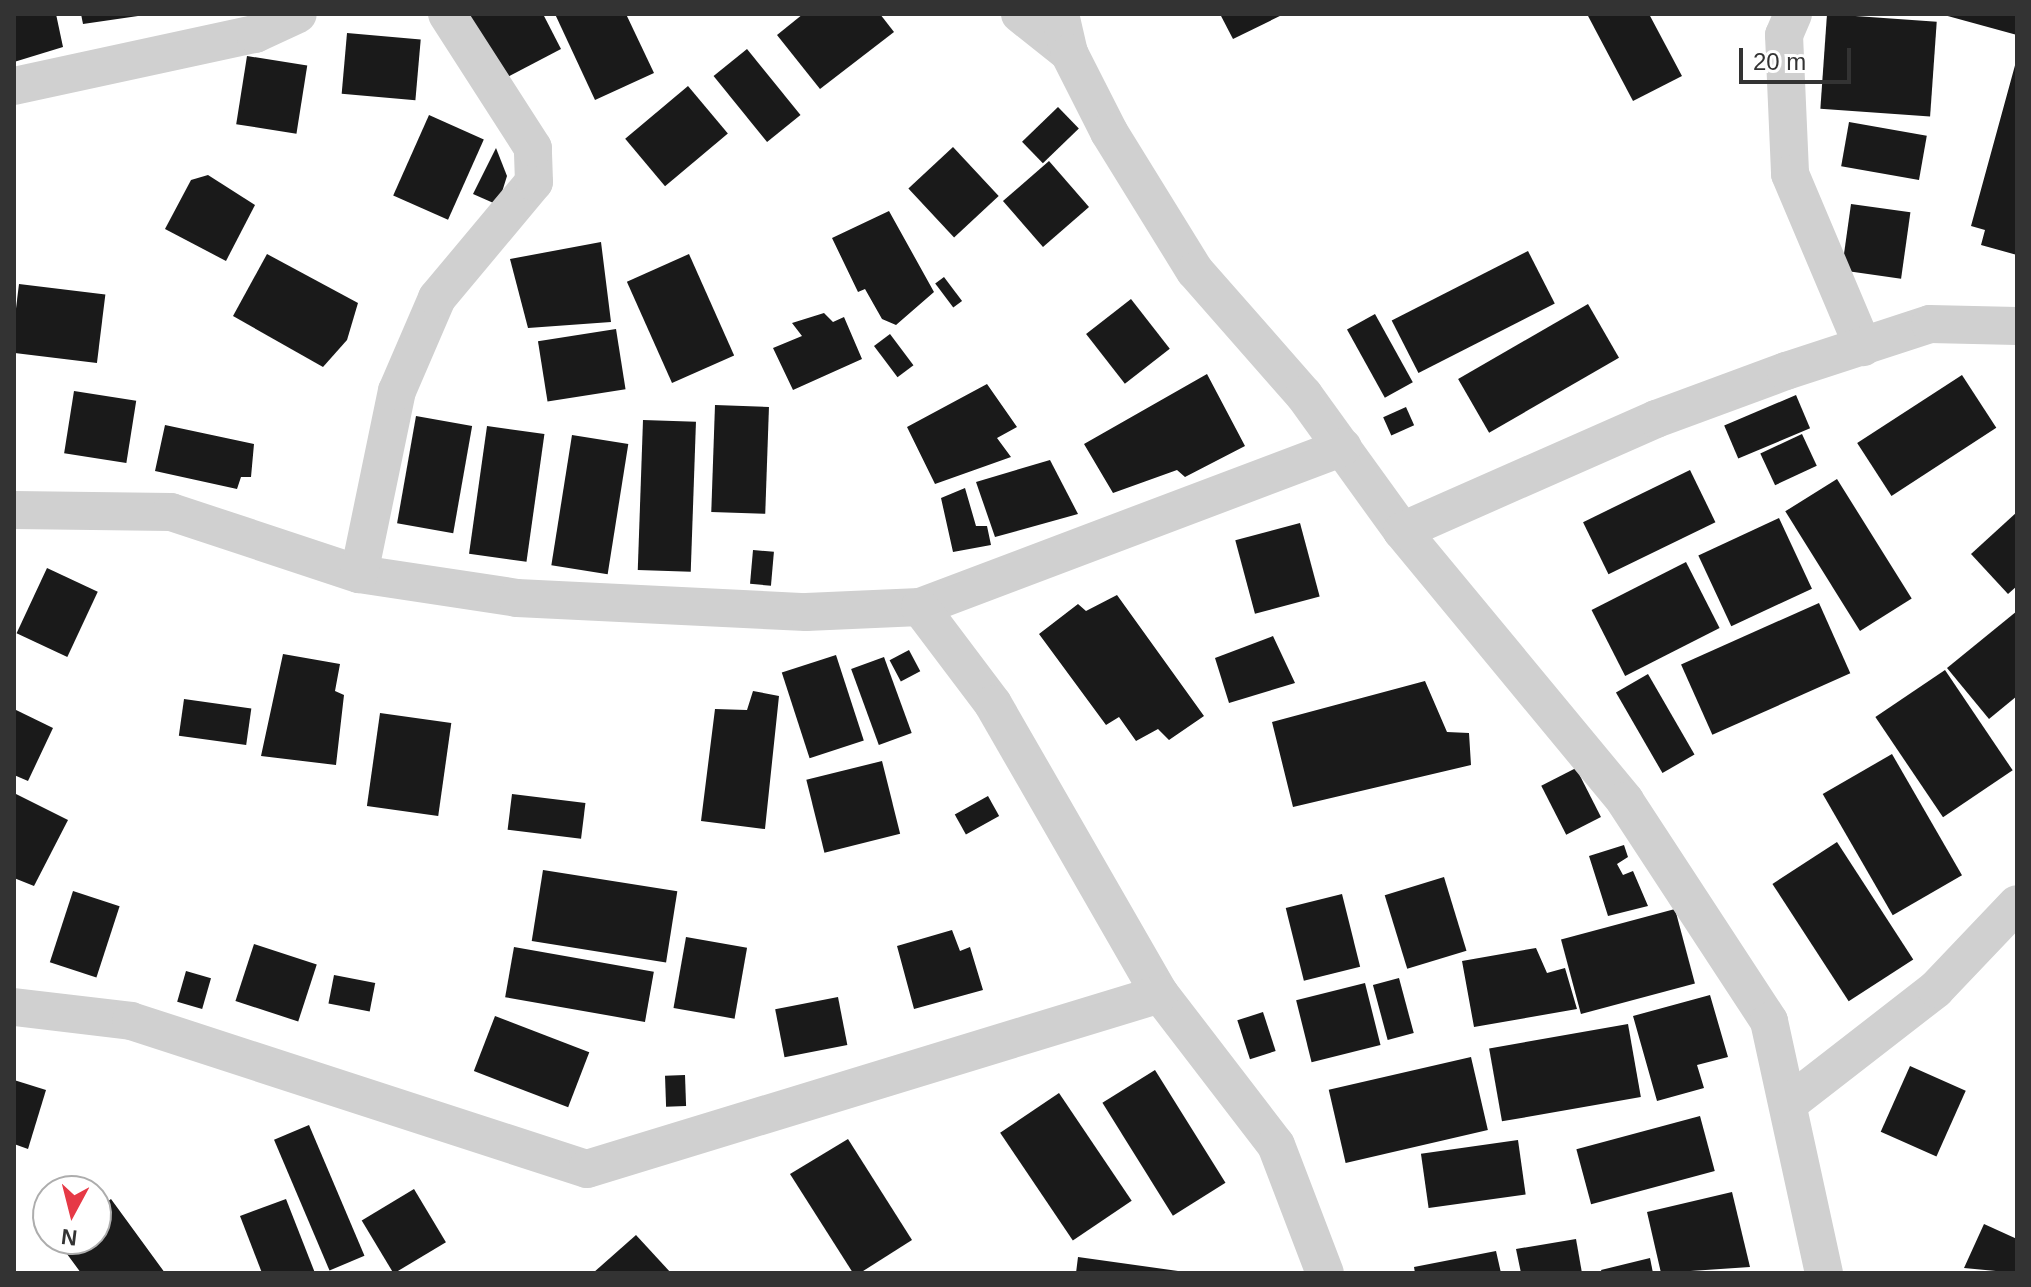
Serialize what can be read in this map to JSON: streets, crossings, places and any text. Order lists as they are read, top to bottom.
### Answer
{
  "scale_bar": "20 m",
  "north": "bottom"
}
